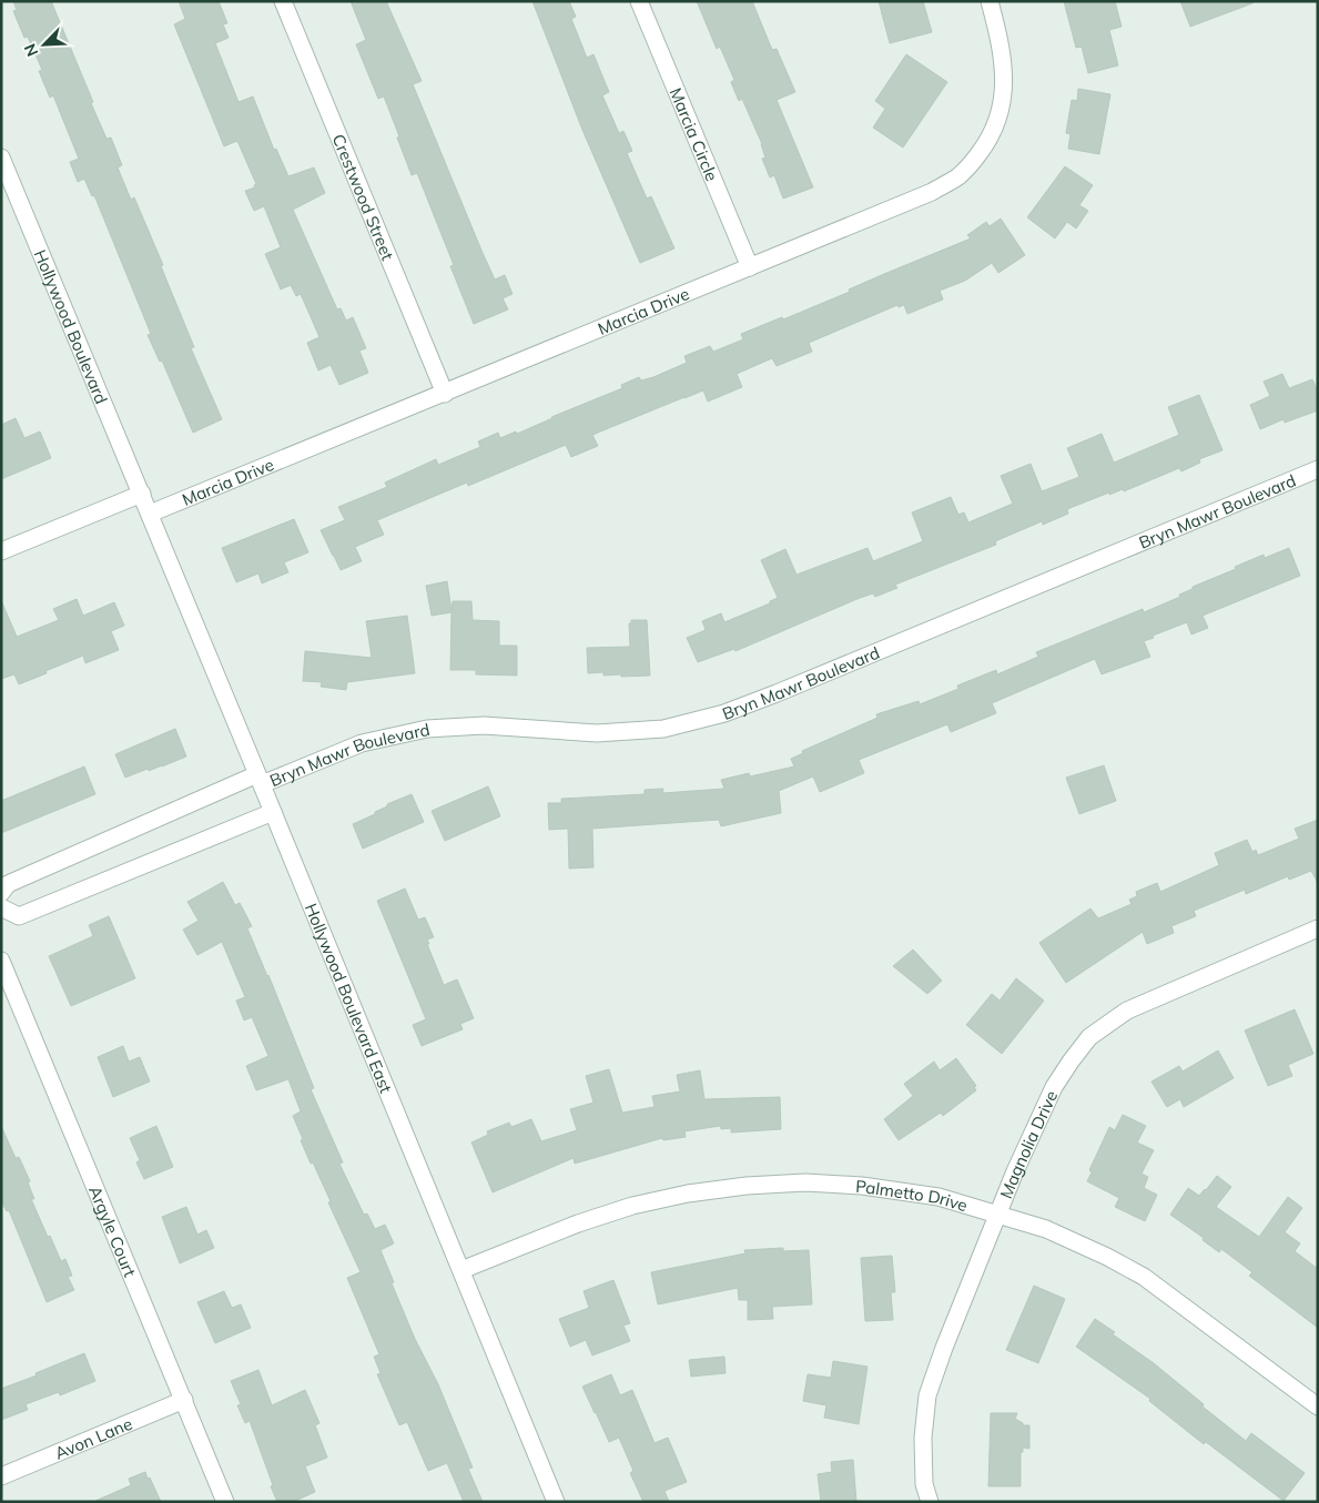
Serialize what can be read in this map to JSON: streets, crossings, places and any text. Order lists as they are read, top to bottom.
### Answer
{
  "streets": {
    "street": [
      "Marcia Circle",
      "Crestwood Street",
      "Marcia Drive",
      "Hollywood Boulevard",
      "Bryn Mawr Boulevard",
      "Hollywood Boulevard East",
      "Magnolia Drive",
      "Palmetto Drive",
      "Argyle Court",
      "Avon Lane"
    ]
  },
  "crossings": [
    ["Marcia Circle", "Marcia Drive"],
    ["Crestwood Street", "Marcia Drive"],
    ["Marcia Drive", "Hollywood Boulevard East"],
    ["Hollywood Boulevard", "Hollywood Boulevard East"],
    ["Bryn Mawr Boulevard", "Hollywood Boulevard East"],
    ["Hollywood Boulevard East", "Palmetto Drive"],
    ["Magnolia Drive", "Palmetto Drive"],
    ["Argyle Court", "Avon Lane"]
  ],
  "north": "bottom left"
}
